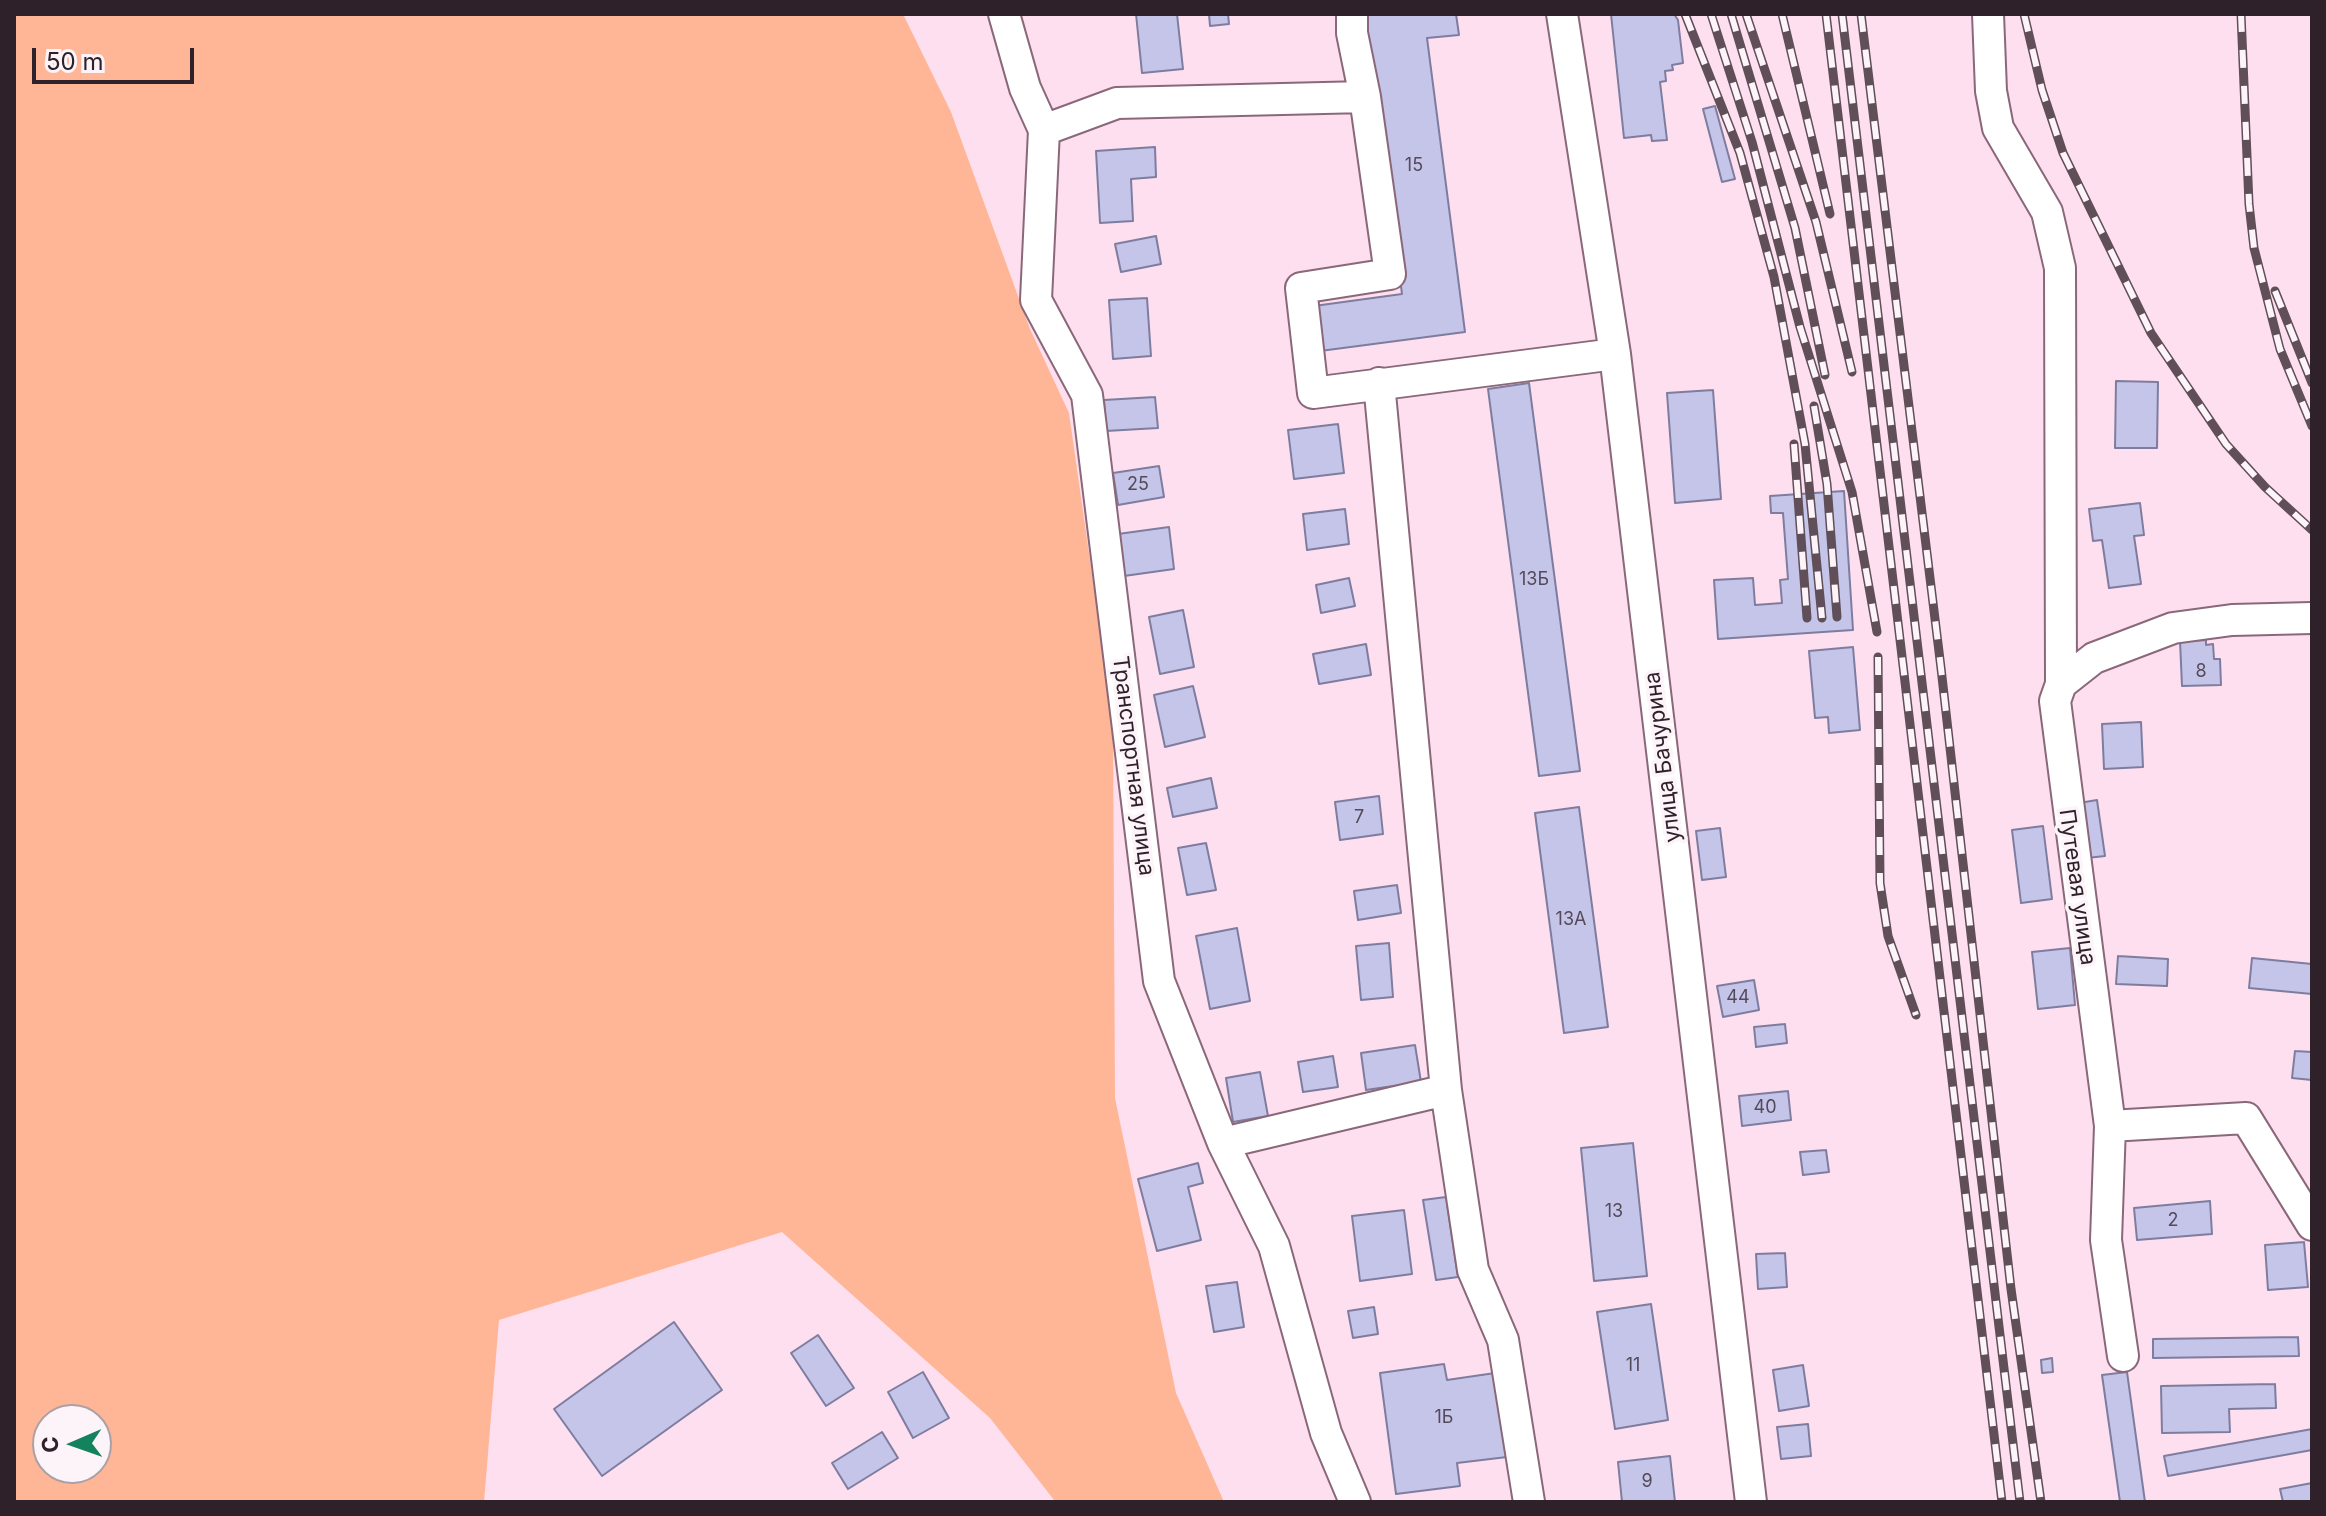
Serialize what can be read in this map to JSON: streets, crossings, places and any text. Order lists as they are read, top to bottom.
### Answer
{
  "streets": {
    "street": ["улица Бачурина", "Транспортная улица", "Путевая улица"]
  },
  "house_numbers": [
    "15",
    "25",
    "13Б",
    "8",
    "7",
    "13А",
    "44",
    "40",
    "13",
    "2",
    "11",
    "1Б",
    "9"
  ],
  "scale_bar": "50 m",
  "north": "left"
}
